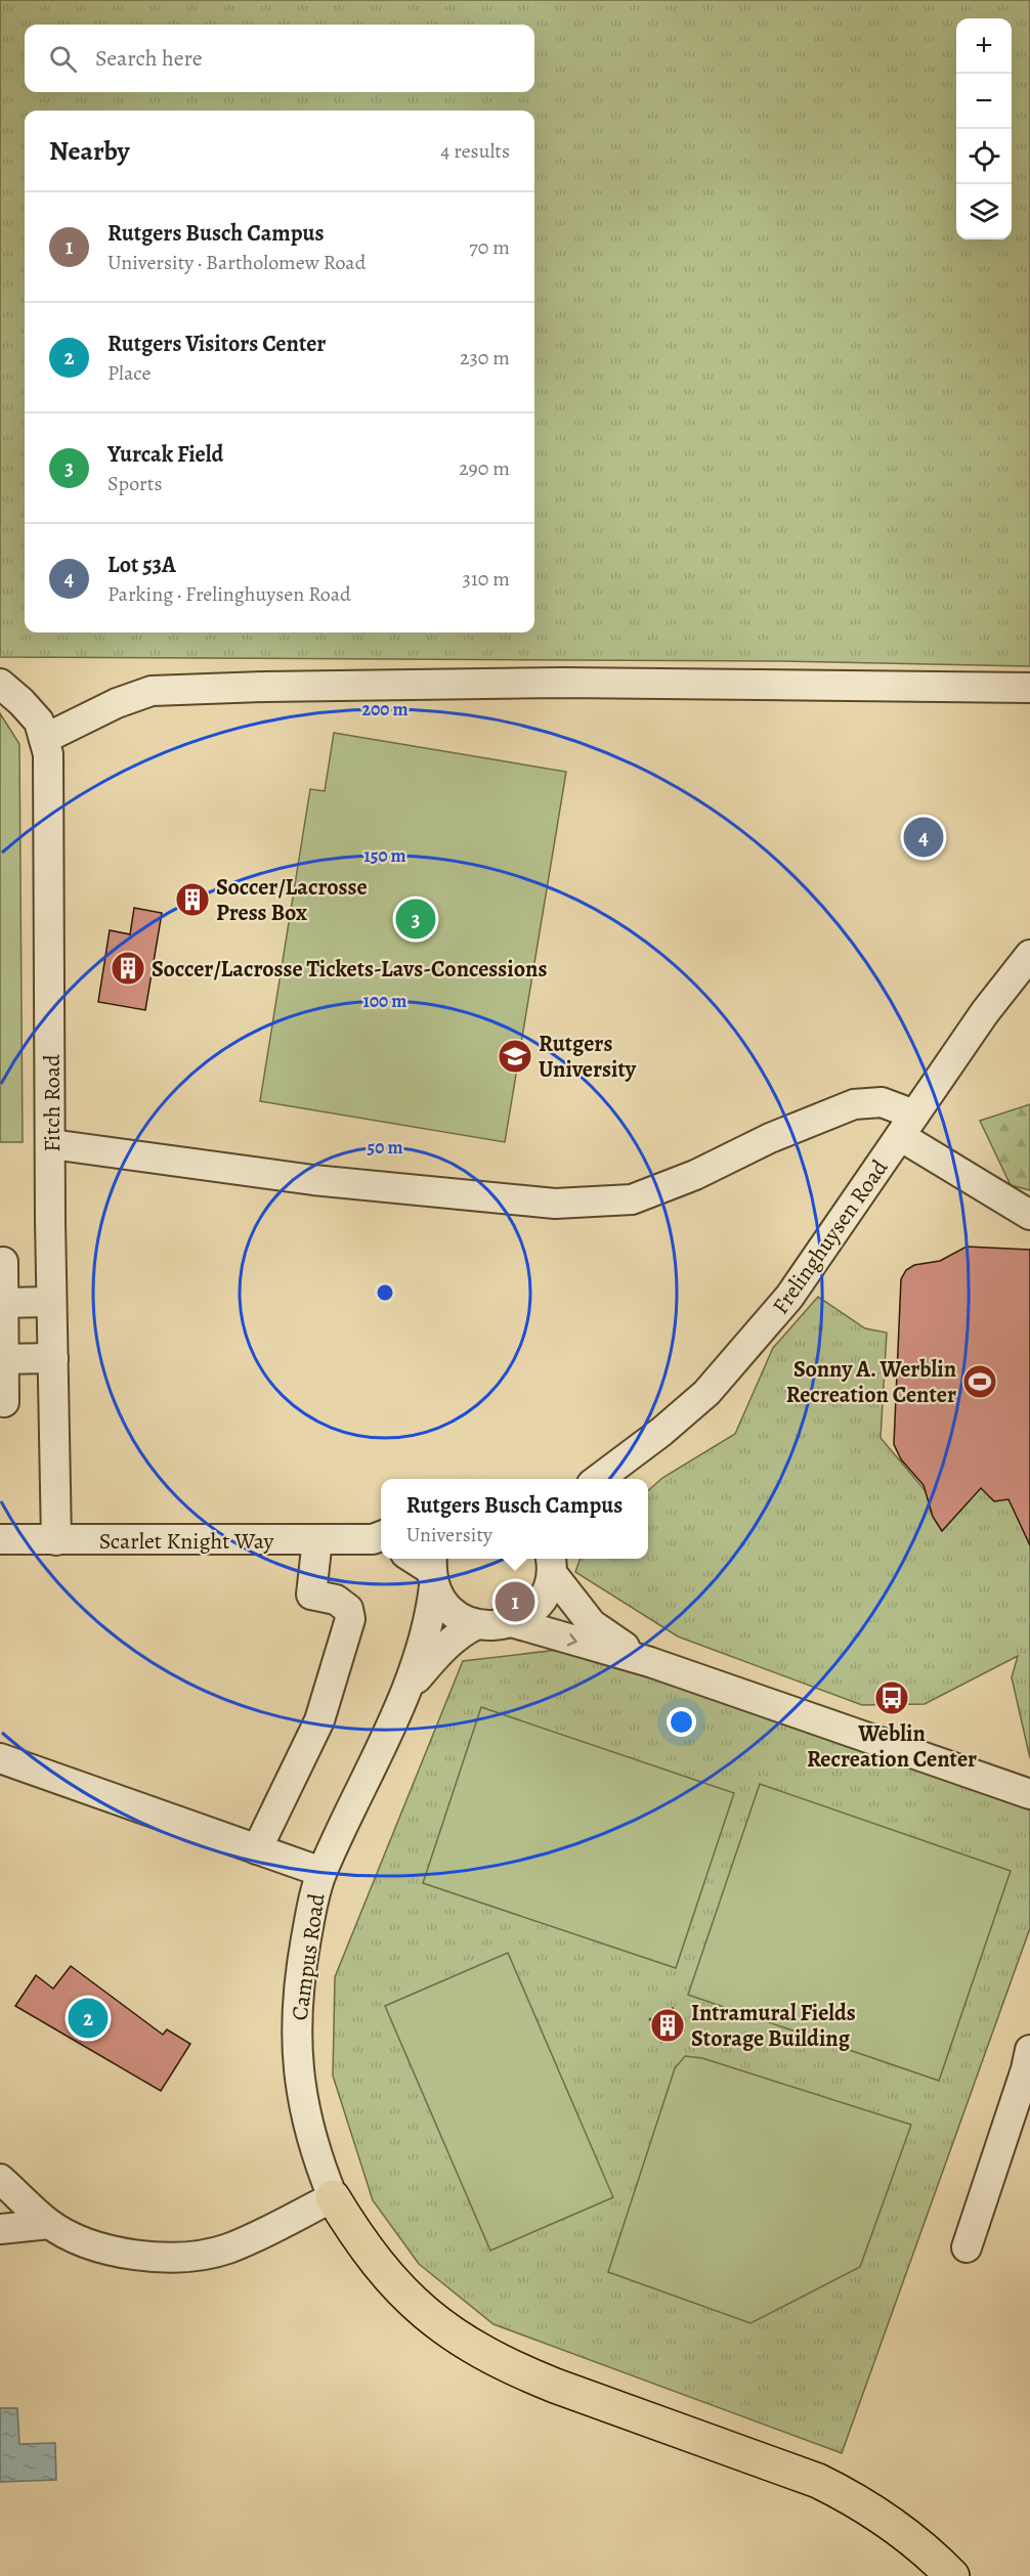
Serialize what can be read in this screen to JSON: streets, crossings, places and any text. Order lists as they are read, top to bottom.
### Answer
{
  "streets": {
    "street": [
      "Fitch Road",
      "Frelinghuysen Road",
      "Scarlet Knight Way",
      "Campus Road"
    ]
  },
  "crossings": [
    ["Fitch Road", "Scarlet Knight Way"]
  ],
  "places": {
    "building": ["Soccer/Lacrosse Press Box", "Soccer/Lacrosse Tickets-Lavs-Concessions", "Intramural Fields Storage Building"],
    "school or university": ["Rutgers University"],
    "sports": ["Sonny A. Werblin Recreation Center"],
    "bus stop": ["Weblin Recreation Center"]
  },
  "page": {
    "map_buttons": ["+", "−"],
    "search": "Search here",
    "heading": ["Nearby", "4 results"],
    "list": [
      {
        "mark": "1",
        "name": "Rutgers Busch Campus",
        "note": "University · Bartholomew Road",
        "value": "70 m"
      },
      {
        "mark": "2",
        "name": "Rutgers Visitors Center",
        "note": "Place",
        "value": "230 m"
      },
      {
        "mark": "3",
        "name": "Yurcak Field",
        "note": "Sports",
        "value": "290 m"
      },
      {
        "mark": "4",
        "name": "Lot 53A",
        "note": "Parking · Frelinghuysen Road",
        "value": "310 m"
      }
    ],
    "pins": [
      "4",
      "3",
      "1",
      "2"
    ],
    "popup": ["Rutgers Busch Campus", "University"]
  },
  "rings": [
    "200 m",
    "150 m",
    "100 m",
    "50 m"
  ]
}
